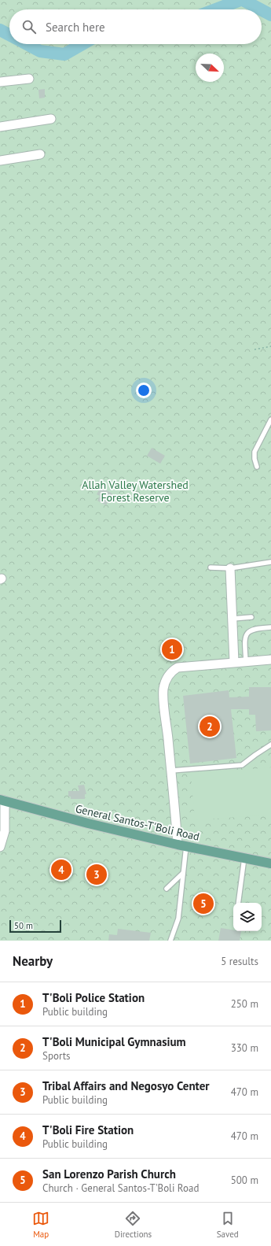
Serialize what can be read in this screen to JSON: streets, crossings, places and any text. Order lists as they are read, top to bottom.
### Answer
{
  "streets": {
    "main road": ["General Santos-T'Boli Road"]
  },
  "parks": ["Allah Valley Watershed Forest Reserve"],
  "scale_bar": "50 m",
  "north": "bottom right",
  "page": {
    "search": "Search here",
    "pins": [
      "1",
      "2",
      "4",
      "3",
      "5"
    ],
    "scale": "50 m",
    "heading": ["Nearby", "5 results"],
    "list": [
      {
        "mark": "1",
        "name": "T'Boli Police Station",
        "note": "Public building",
        "value": "250 m"
      },
      {
        "mark": "2",
        "name": "T'Boli Municipal Gymnasium",
        "note": "Sports",
        "value": "330 m"
      },
      {
        "mark": "3",
        "name": "Tribal Affairs and Negosyo Center",
        "note": "Public building",
        "value": "470 m"
      },
      {
        "mark": "4",
        "name": "T'Boli Fire Station",
        "note": "Public building",
        "value": "470 m"
      },
      {
        "mark": "5",
        "name": "San Lorenzo Parish Church",
        "note": "Church · General Santos-T'Boli Road",
        "value": "500 m"
      }
    ],
    "nav": ["Map", "Directions", "Saved"]
  }
}
